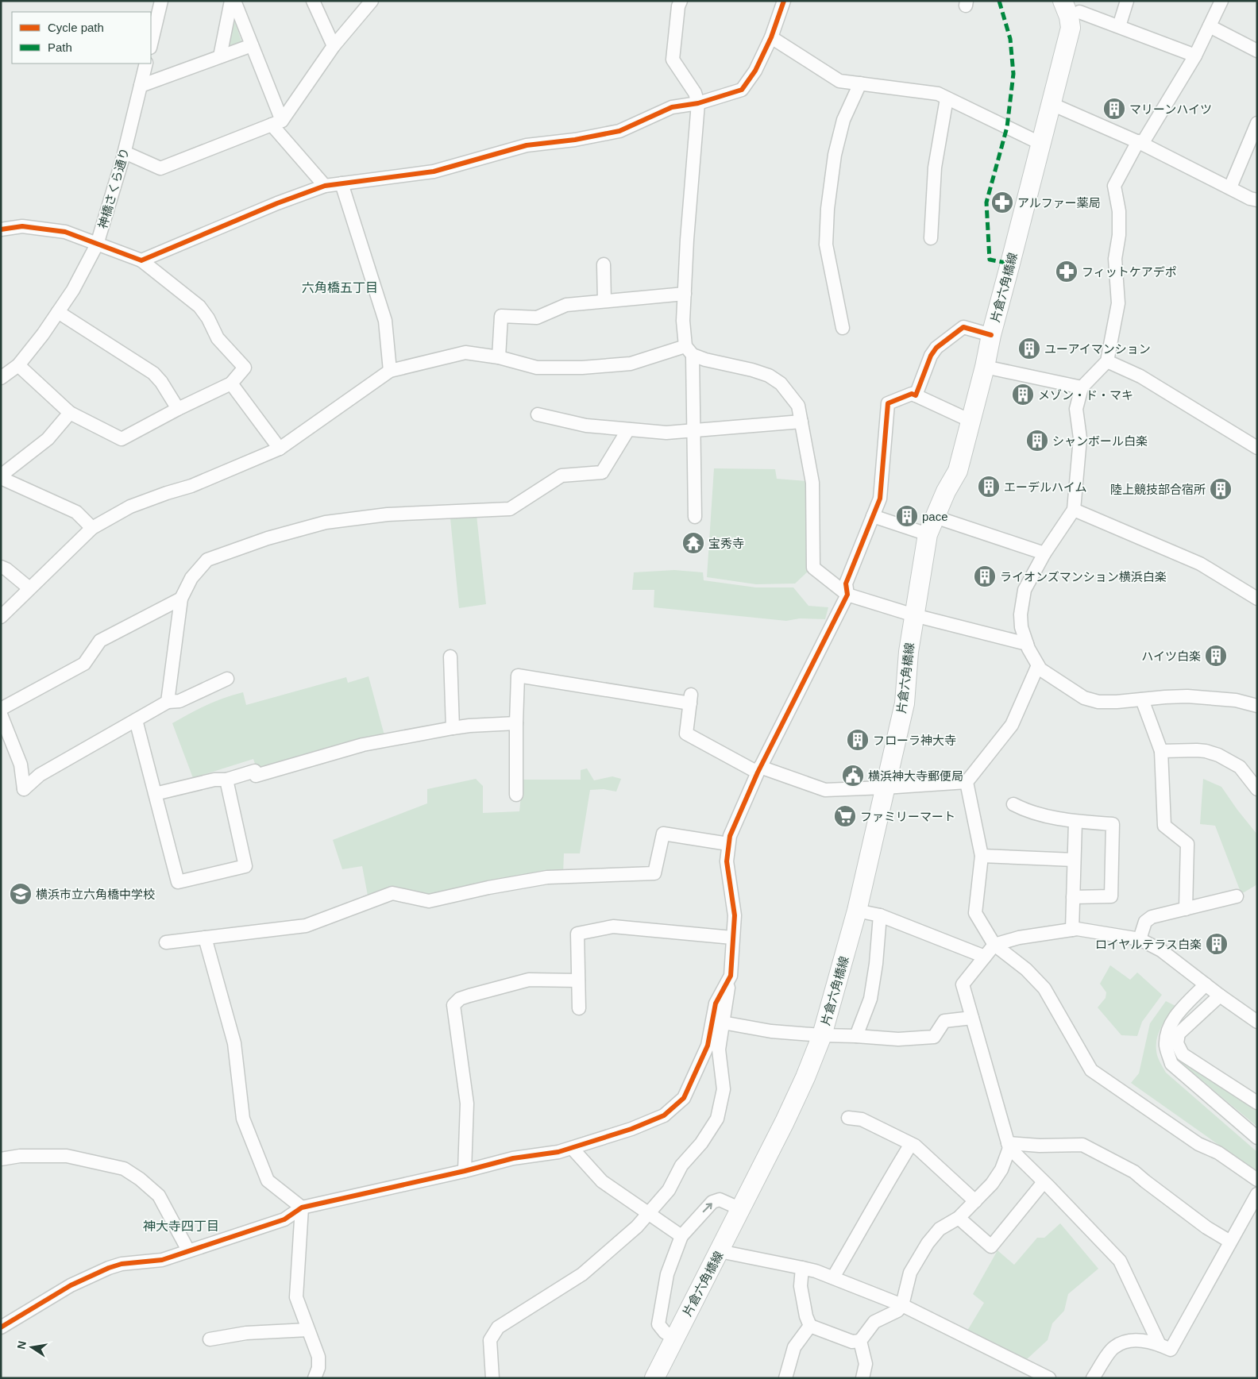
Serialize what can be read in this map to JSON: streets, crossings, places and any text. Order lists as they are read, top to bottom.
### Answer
{
  "streets": {
    "street": ["神橋さくら通り", "片倉六角橋線"]
  },
  "districts": ["六角橋五丁目", "神大寺四丁目"],
  "places": {
    "building": [
      "マリーンハイツ",
      "ユーアイマンション",
      "メゾン・ド・マキ",
      "シャンボール白楽",
      "エーデルハイム",
      "陸上競技部合宿所",
      "pace",
      "ライオンズマンション横浜白楽",
      "ハイツ白楽",
      "フローラ神大寺",
      "ロイヤルテラス白楽"
    ],
    "pharmacy": ["アルファー薬局", "フィットケアデポ"],
    "temple": ["宝秀寺"],
    "public building": ["横浜神大寺郵便局"],
    "supermarket": ["ファミリーマート"],
    "school or university": ["横浜市立六角橋中学校"]
  },
  "legend": ["Cycle path", "Path"],
  "north": "left"
}
